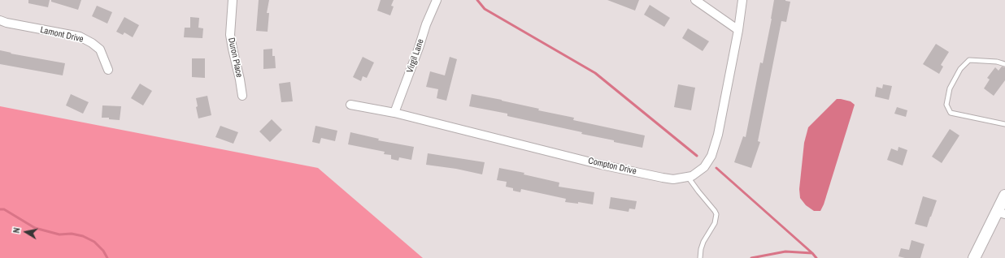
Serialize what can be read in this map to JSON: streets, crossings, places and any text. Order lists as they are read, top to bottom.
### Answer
{
  "streets": {
    "street": [
      "Lamont Drive",
      "Virgil Lane",
      "Duron Place",
      "Compton Drive"
    ]
  },
  "crossings": [
    ["Virgil Lane", "Compton Drive"]
  ],
  "north": "left"
}
